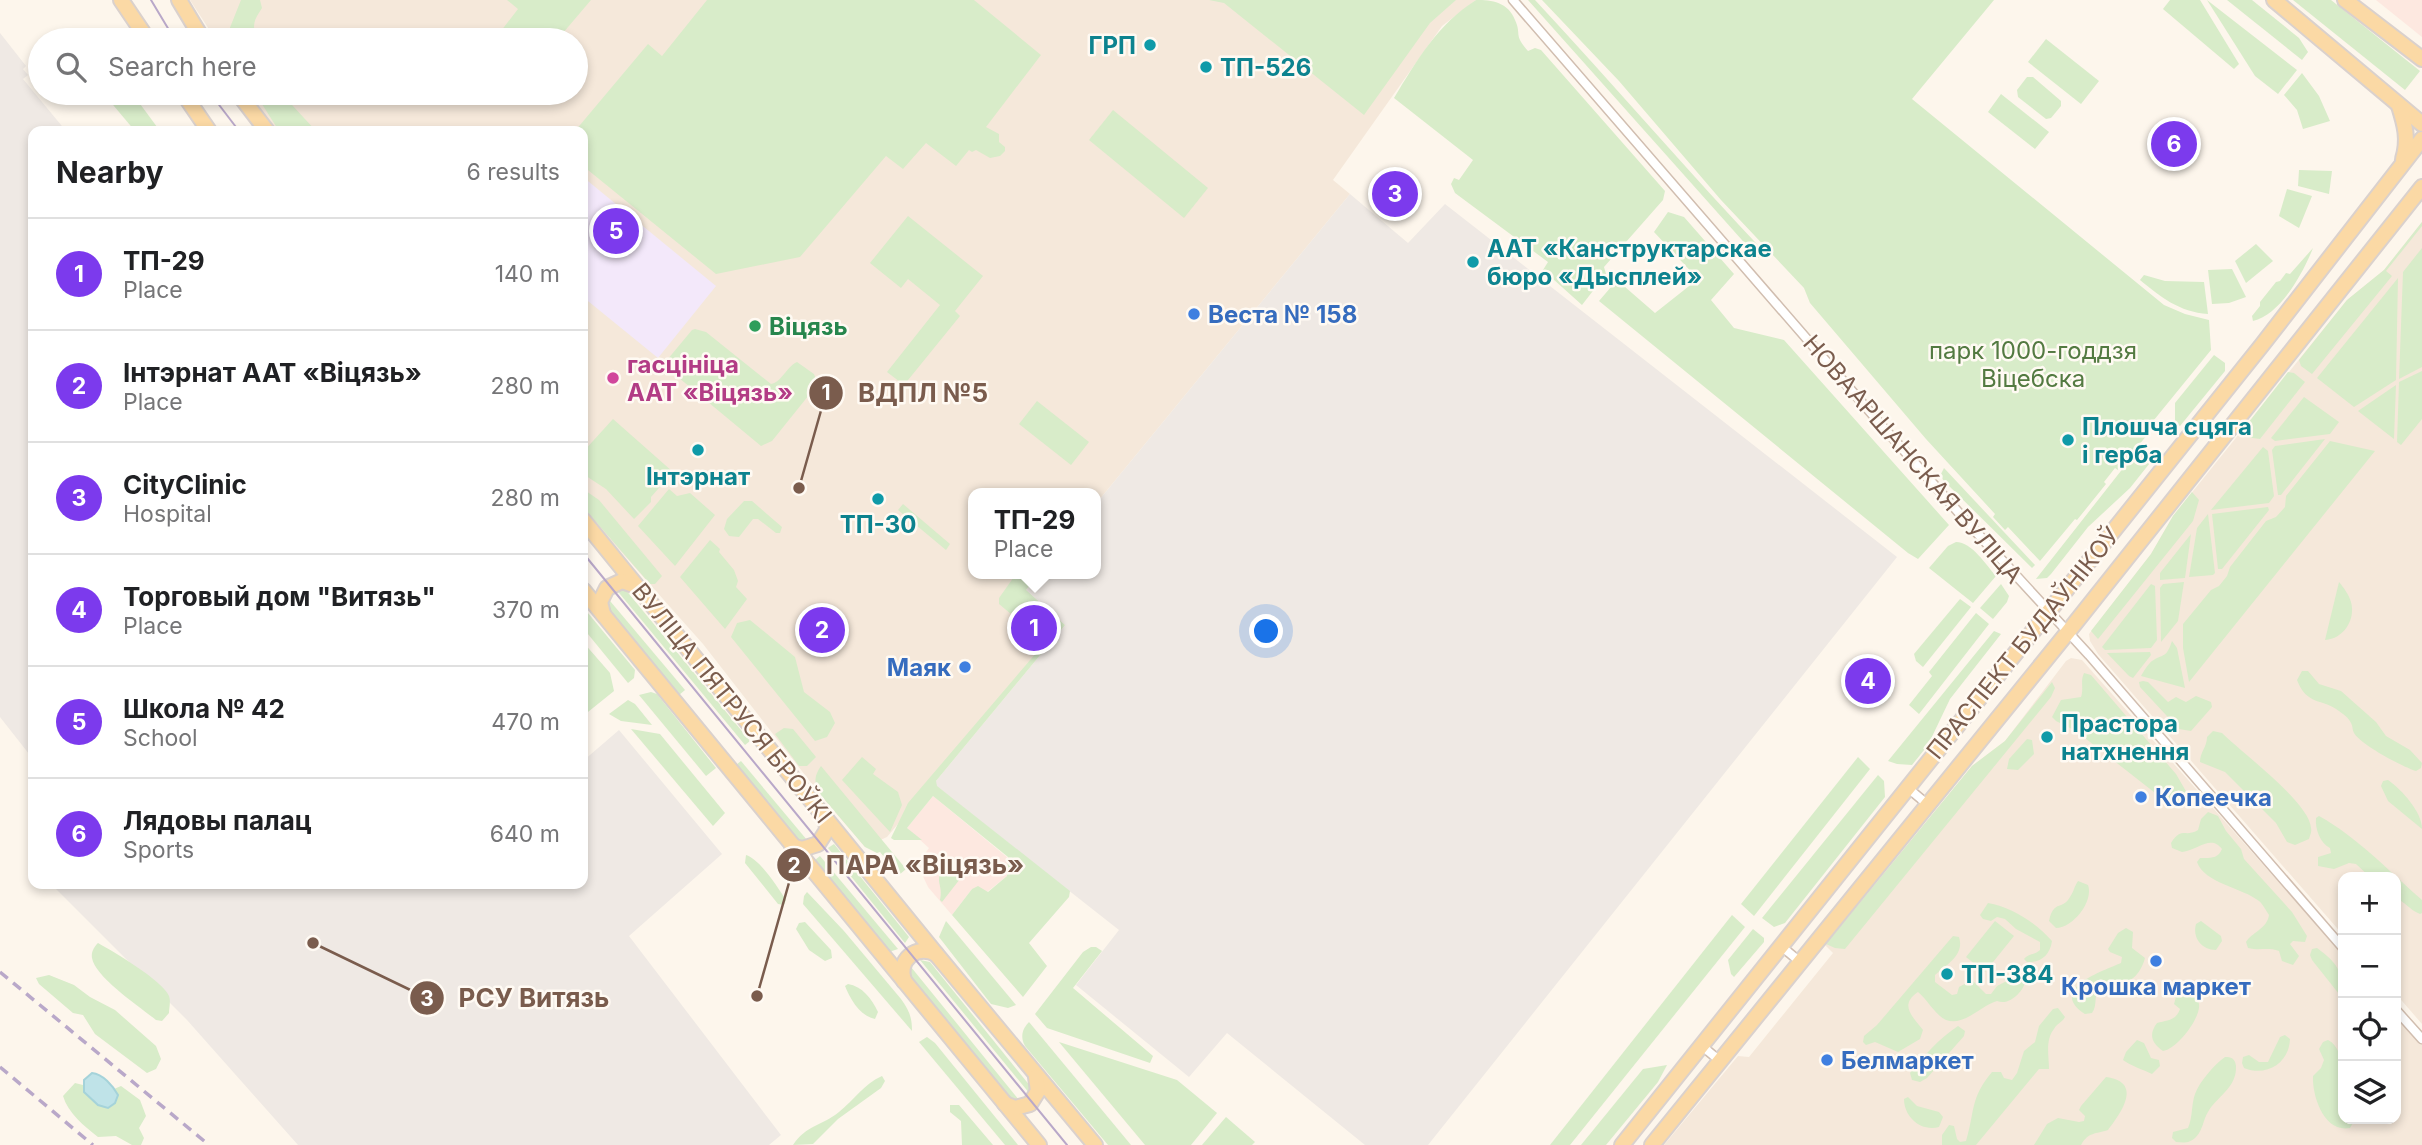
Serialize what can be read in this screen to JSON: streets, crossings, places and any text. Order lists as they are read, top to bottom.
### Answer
{
  "streets": {
    "main road": ["ПРАСПЕКТ БУДАЎНІКОЎ", "ВУЛІЦА ПЯТРУСЯ БРОЎКІ"],
    "street": ["НОВААРШАНСКАЯ ВУЛІЦА"]
  },
  "crossings": [
    ["НОВААРШАНСКАЯ ВУЛІЦА", "ПРАСПЕКТ БУДАЎНІКОЎ"]
  ],
  "parks": ["парк 1000-годдзя Віцебска"],
  "places": [
    "ГРП",
    "ТП-526",
    "ААТ «Канструктарскае бюро «Дысплей»",
    "Веста № 158",
    "Віцязь",
    "гасцініца ААТ «Віцязь»",
    "Плошча сцяга і герба",
    "Інтэрнат",
    "ВДПЛ №5",
    "ТП-30",
    "Маяк",
    "Прастора натхнення",
    "Копеечка",
    "РСУ Витязь",
    "Крошка маркет",
    "ТП-384",
    "ПАРА «Віцязь»",
    "Белмаркет"
  ],
  "page": {
    "search": "Search here",
    "pins": [
      "6",
      "3",
      "5",
      "1",
      "2",
      "4"
    ],
    "heading": ["Nearby", "6 results"],
    "list": [
      {
        "mark": "1",
        "name": "ТП-29",
        "note": "Place",
        "value": "140 m"
      },
      {
        "mark": "2",
        "name": "Інтэрнат ААТ «Віцязь»",
        "note": "Place",
        "value": "280 m"
      },
      {
        "mark": "3",
        "name": "CityClinic",
        "note": "Hospital",
        "value": "280 m"
      },
      {
        "mark": "4",
        "name": "Торговый дом \"Витязь\"",
        "note": "Place",
        "value": "370 m"
      },
      {
        "mark": "5",
        "name": "Школа № 42",
        "note": "School",
        "value": "470 m"
      },
      {
        "mark": "6",
        "name": "Лядовы палац",
        "note": "Sports",
        "value": "640 m"
      }
    ],
    "popup": ["ТП-29", "Place"],
    "map_buttons": ["+", "−"]
  }
}
